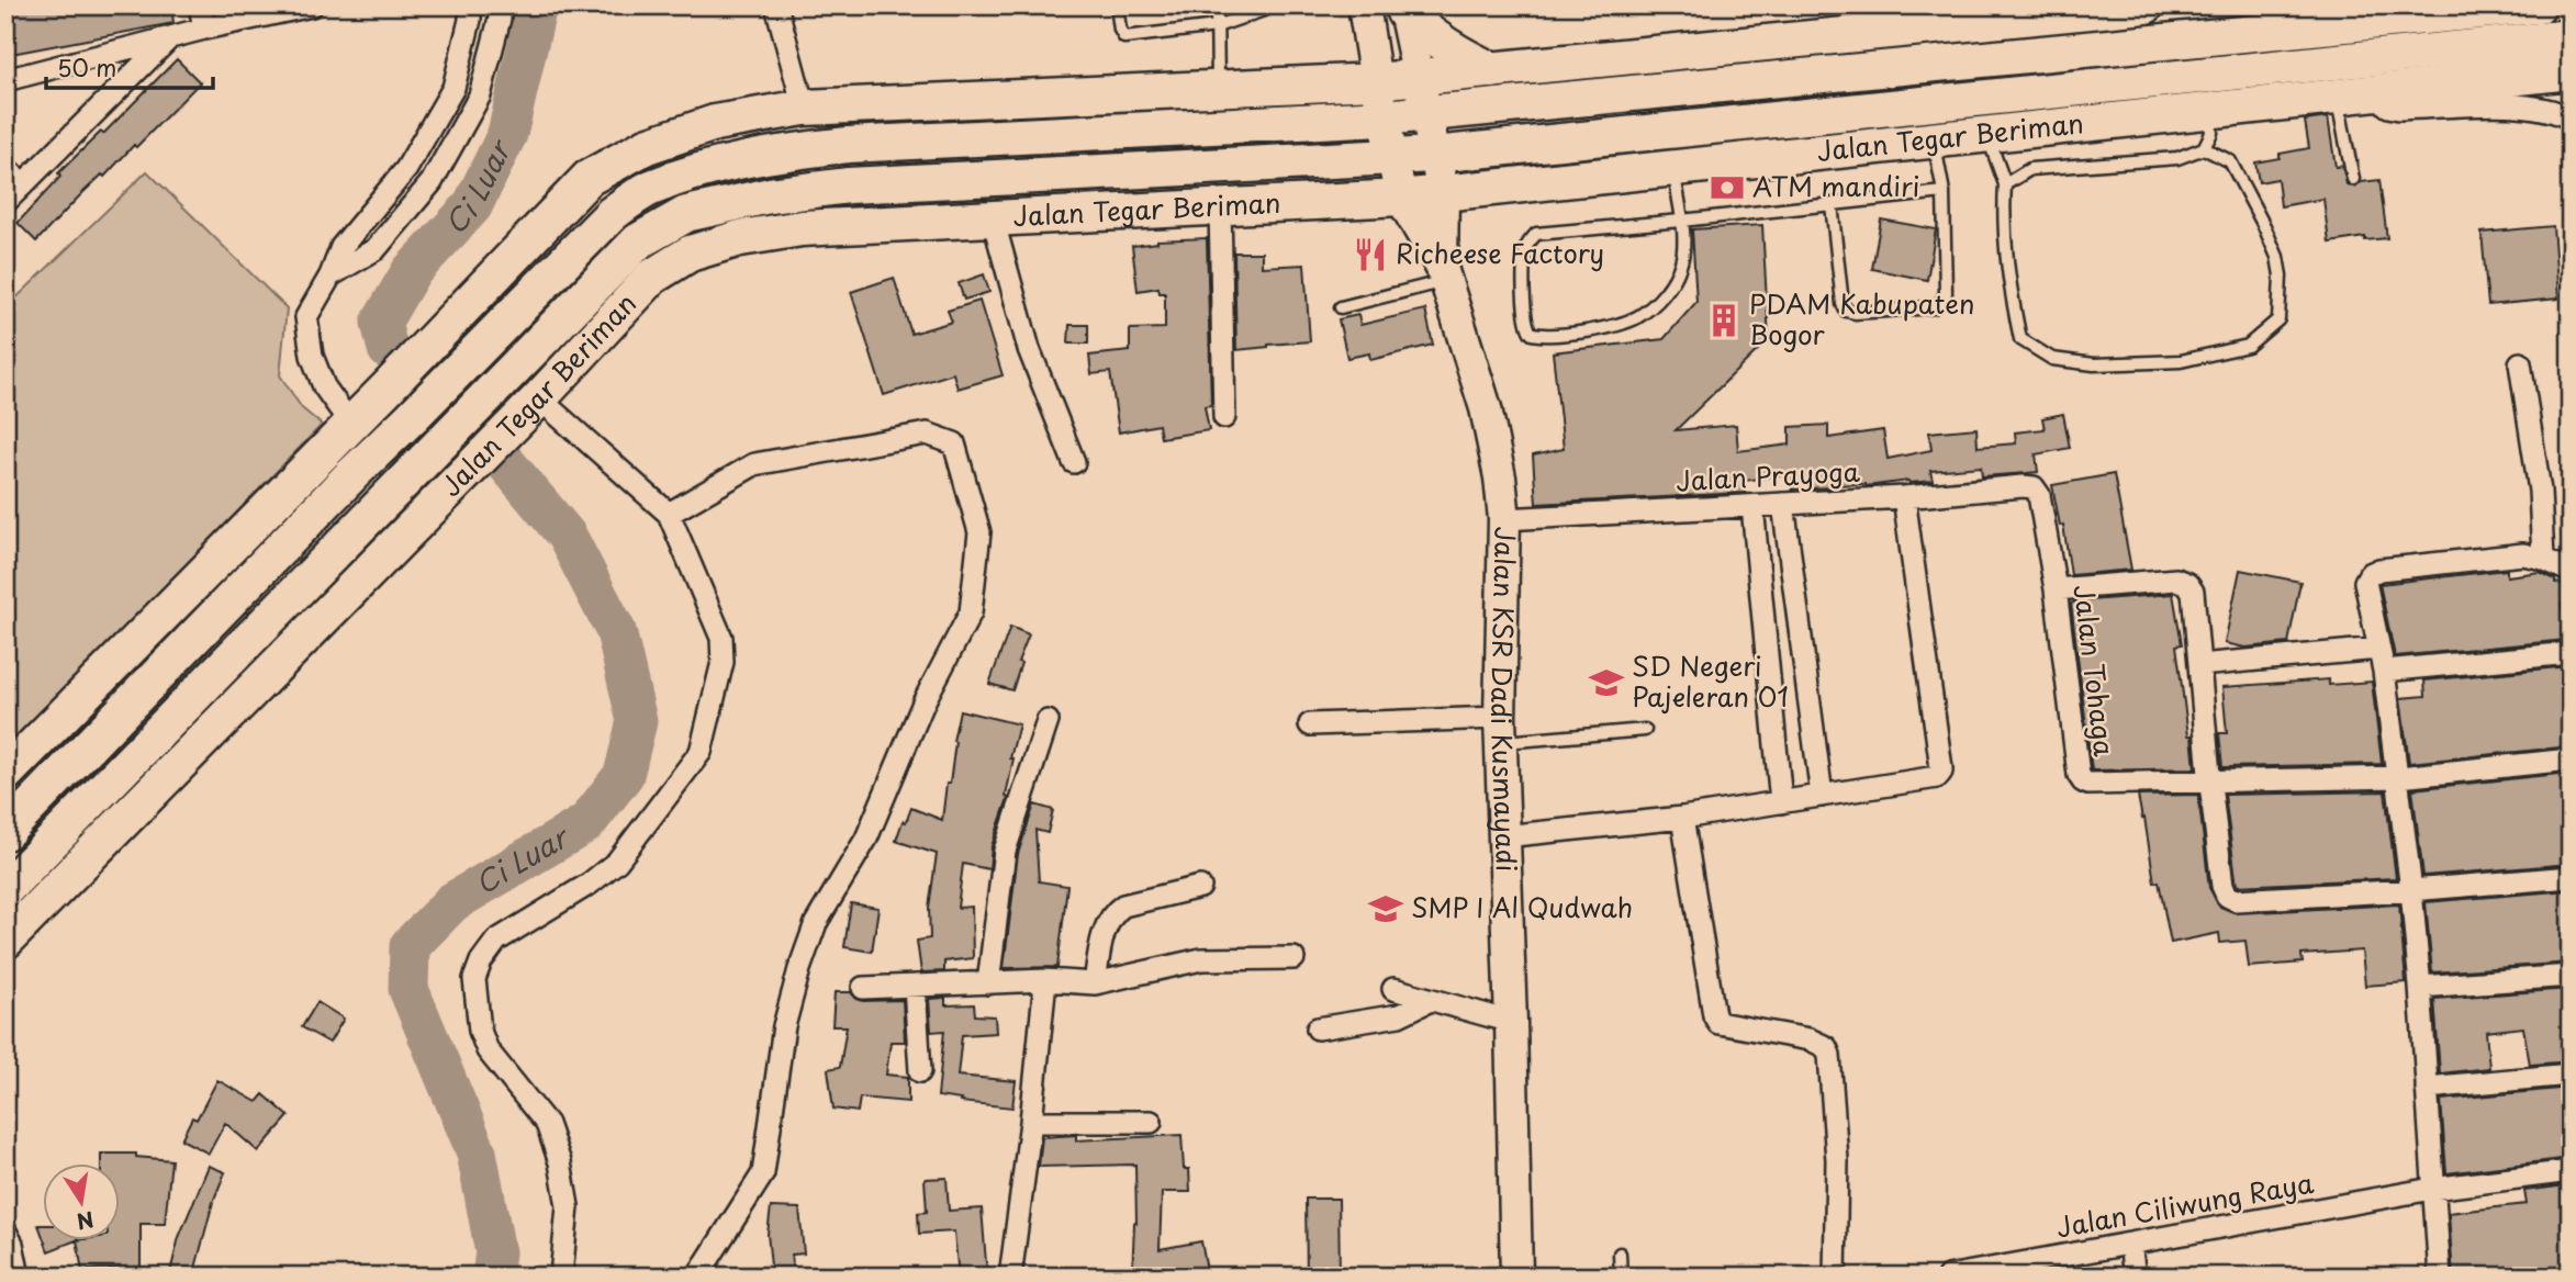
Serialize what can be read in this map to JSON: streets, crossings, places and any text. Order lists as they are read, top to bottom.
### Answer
{
  "streets": {
    "main road": ["Jalan Tegar Beriman", "Jalan KSR Dadi Kusmayadi"],
    "street": ["Jalan Prayoga", "Jalan Tohaga", "Jalan Ciliwung Raya"]
  },
  "crossings": [
    ["Jalan Tegar Beriman", "Jalan KSR Dadi Kusmayadi"],
    ["Jalan Prayoga", "Jalan Tohaga"],
    ["Jalan Prayoga", "Jalan KSR Dadi Kusmayadi"]
  ],
  "water": ["Ci Luar"],
  "places": {
    "bank": ["ATM mandiri"],
    "restaurant": ["Richeese Factory"],
    "building": ["PDAM Kabupaten Bogor"],
    "school or university": ["SD Negeri Pajeleran 01", "SMP I Al Qudwah"]
  },
  "scale_bar": "50 m",
  "north": "bottom"
}
